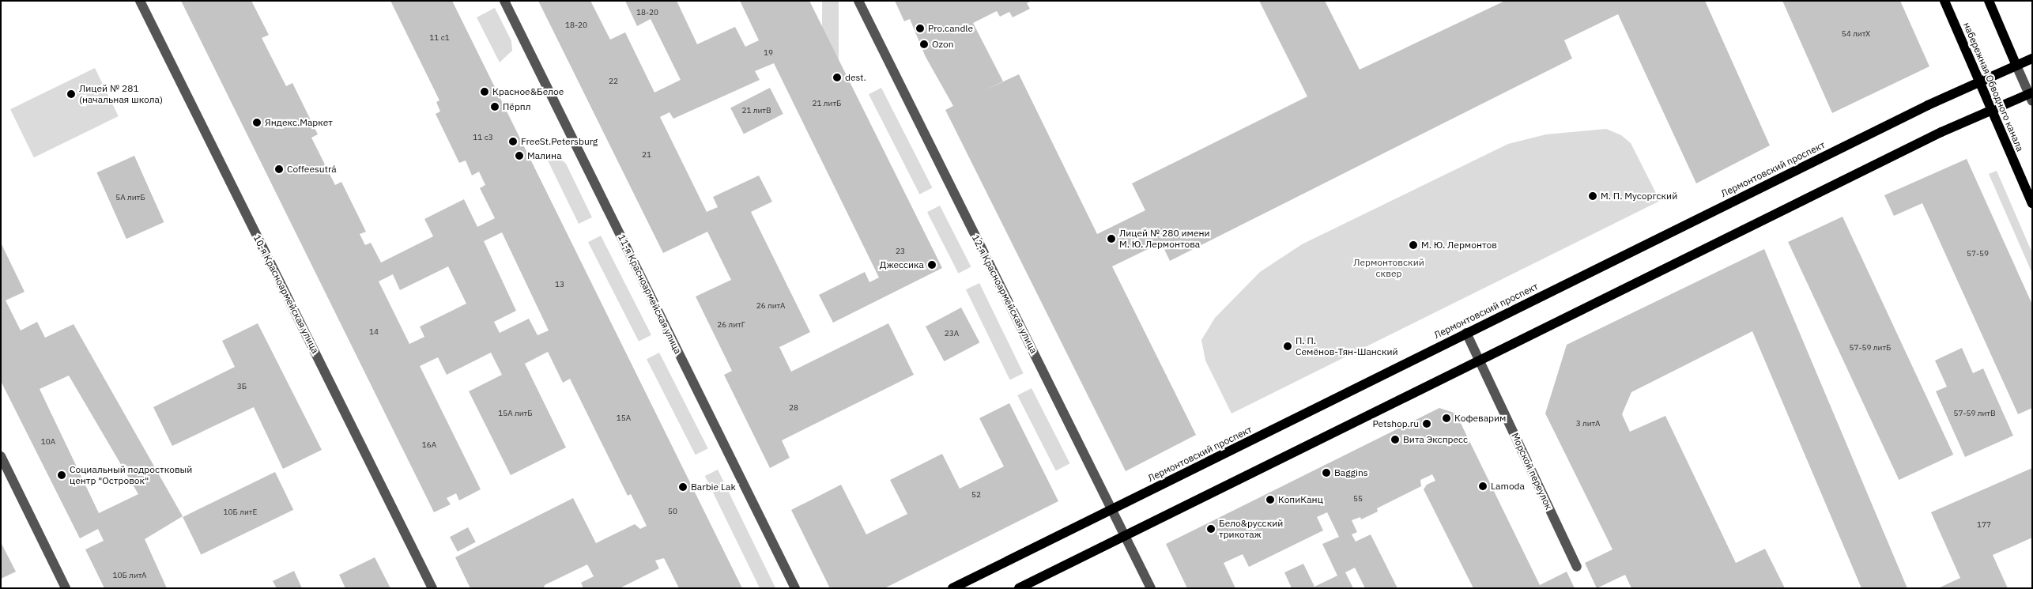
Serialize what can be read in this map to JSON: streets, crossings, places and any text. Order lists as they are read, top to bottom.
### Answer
{
  "streets": {
    "main road": ["набережная Обводного канала", "Лермонтовский проспект"],
    "street": [
      "10-я Красноармейская улица",
      "11-я Красноармейская улица",
      "12-я Красноармейская улица",
      "Морской переулок"
    ]
  },
  "crossings": [
    ["набережная Обводного канала", "Лермонтовский проспект"],
    ["Лермонтовский проспект", "12-я Красноармейская улица"],
    ["Лермонтовский проспект", "Морской переулок"]
  ],
  "parks": ["Лермонтовский сквер"],
  "places": [
    "Pro.candle",
    "Ozon",
    "dest.",
    "Красное&Белое",
    "Лицей № 281 (начальная школа)",
    "Пёрпл",
    "Яндекс.Маркет",
    "FreeSt.Petersburg",
    "Малина",
    "Coffeesutrá",
    "М. П. Мусоргский",
    "Лицей № 280 имени М. Ю. Лермонтова",
    "М. Ю. Лермонтов",
    "Джессика",
    "П. П. Семёнов-Тян-Шанский",
    "Кофеварим",
    "Petshop.ru",
    "Вита Экспресс",
    "Baggins",
    "Социальный подростковый центр \"Островок\"",
    "Lamoda",
    "Barbie Lak",
    "КопиКанц",
    "Бело&русский трикотаж"
  ],
  "house_numbers": [
    "18-20",
    "18-20",
    "54 литХ",
    "11 с1",
    "19",
    "22",
    "21 литБ",
    "21 литВ",
    "11 с3",
    "21",
    "5А литБ",
    "23",
    "57-59",
    "13",
    "26 литА",
    "26 литГ",
    "14",
    "23А",
    "57-59 литБ",
    "3Б",
    "28",
    "15А литБ",
    "57-59 литВ",
    "15А",
    "3 литА",
    "10А",
    "16А",
    "52",
    "55",
    "50",
    "10Б литЕ",
    "177",
    "10Б литА"
  ]
}
